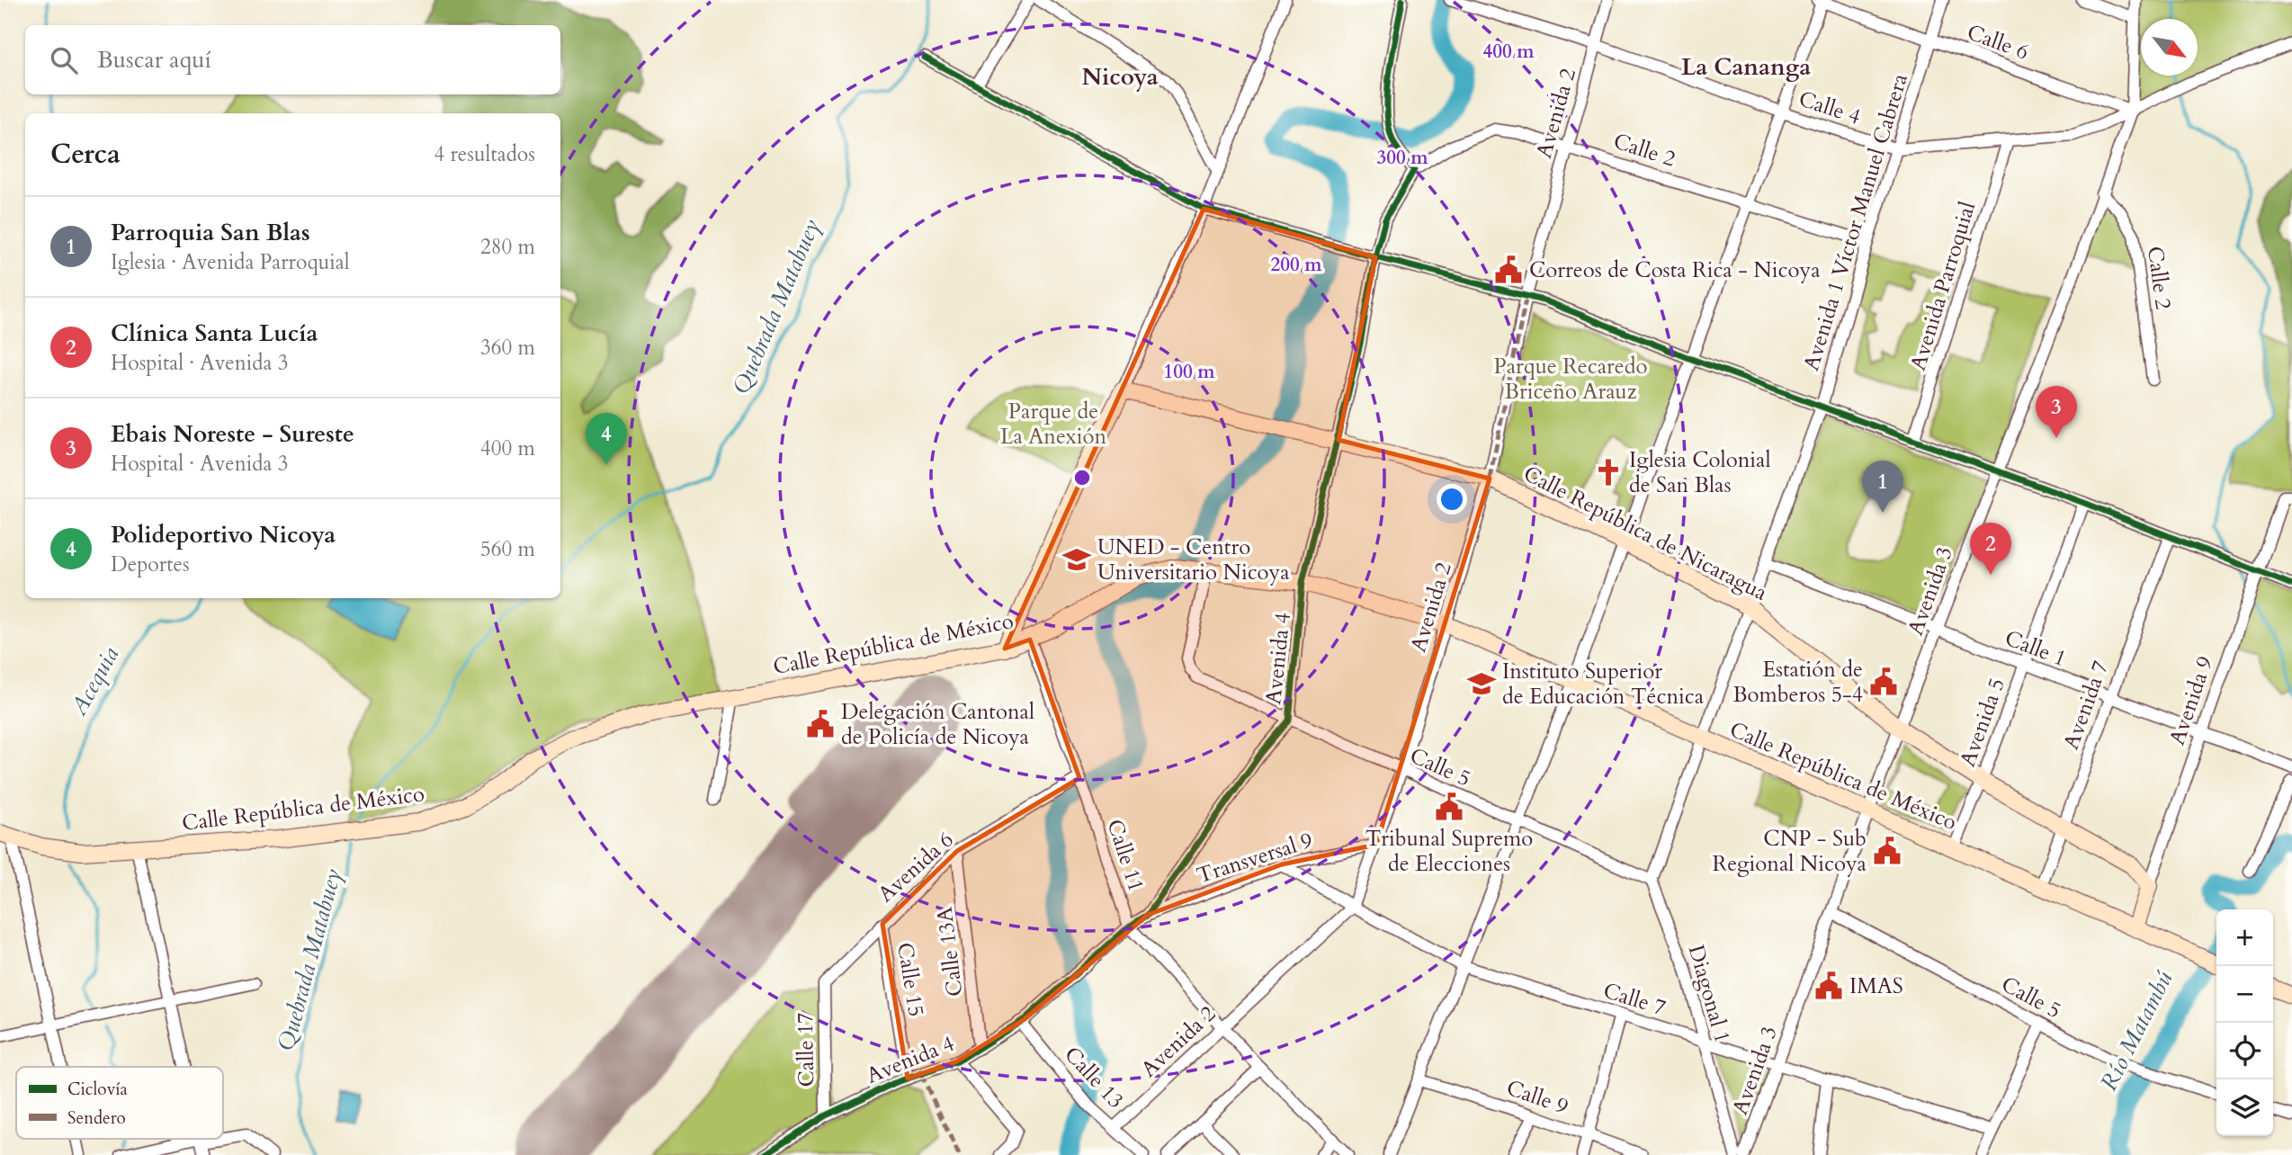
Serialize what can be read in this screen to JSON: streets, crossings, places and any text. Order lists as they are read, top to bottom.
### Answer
{
  "streets": {
    "main road": ["Calle República de Nicaragua", "Calle República de México", "Avenida 9"],
    "street": [
      "Calle 6",
      "Calle 4",
      "Avenida 2",
      "Calle 2",
      "Avenida 1 Víctor Manuel Cabrera",
      "Avenida Parroquial",
      "Avenida 3",
      "Calle 1",
      "Avenida 4",
      "Avenida 7",
      "Avenida 5",
      "Calle 5",
      "Calle 11",
      "Transversal 9",
      "Avenida 6",
      "Calle 13A",
      "Calle 15",
      "Diagonal 1",
      "Calle 7",
      "Calle 17",
      "Calle 13",
      "Calle 9"
    ]
  },
  "crossings": [
    ["Calle 6", "Calle 4"],
    ["Calle 6", "Avenida 1 Víctor Manuel Cabrera"],
    ["Calle 6", "Avenida 3"],
    ["Calle 4", "Avenida 2"],
    ["Calle 4", "Avenida 1 Víctor Manuel Cabrera"],
    ["Calle 4", "Avenida Parroquial"],
    ["Calle 4", "Avenida 3"],
    ["Avenida 2", "Calle 2"],
    ["Avenida 2", "Calle República de Nicaragua"],
    ["Avenida 2", "Calle República de México"],
    ["Avenida 2", "Calle 5"],
    ["Avenida 2", "Calle 11"],
    ["Avenida 2", "Transversal 9"],
    ["Avenida 2", "Calle 7"],
    ["Avenida 2", "Calle 13"],
    ["Calle 2", "Avenida 1 Víctor Manuel Cabrera"],
    ["Calle 2", "Avenida 3"],
    ["Calle 2", "Avenida 4"],
    ["Avenida 1 Víctor Manuel Cabrera", "Calle República de Nicaragua"],
    ["Avenida 1 Víctor Manuel Cabrera", "Calle República de México"],
    ["Avenida 1 Víctor Manuel Cabrera", "Calle 1"],
    ["Avenida 1 Víctor Manuel Cabrera", "Calle 5"],
    ["Avenida 1 Víctor Manuel Cabrera", "Diagonal 1"],
    ["Calle República de Nicaragua", "Avenida 3"],
    ["Calle República de Nicaragua", "Avenida 4"],
    ["Calle República de Nicaragua", "Avenida 9"],
    ["Calle República de Nicaragua", "Avenida 7"],
    ["Calle República de Nicaragua", "Avenida 5"],
    ["Avenida 3", "Calle República de México"],
    ["Avenida 3", "Calle 1"],
    ["Avenida 3", "Calle 5"],
    ["Avenida 3", "Calle 7"],
    ["Calle República de México", "Avenida 4"],
    ["Calle República de México", "Avenida 9"],
    ["Calle República de México", "Avenida 7"],
    ["Calle República de México", "Avenida 5"],
    ["Calle República de México", "Calle 5"],
    ["Calle República de México", "Calle 11"],
    ["Calle 1", "Avenida 9"],
    ["Calle 1", "Avenida 7"],
    ["Calle 1", "Avenida 5"],
    ["Avenida 4", "Calle 5"],
    ["Avenida 4", "Calle 11"],
    ["Avenida 4", "Transversal 9"],
    ["Avenida 4", "Calle 13A"],
    ["Avenida 4", "Calle 15"],
    ["Avenida 4", "Calle 17"],
    ["Avenida 4", "Calle 13"],
    ["Calle 5", "Diagonal 1"],
    ["Calle 11", "Avenida 6"],
    ["Transversal 9", "Calle 7"],
    ["Avenida 6", "Calle 13A"],
    ["Avenida 6", "Calle 15"],
    ["Avenida 6", "Calle 17"],
    ["Diagonal 1", "Calle 7"]
  ],
  "districts": ["La Cananga", "Nicoya"],
  "water": ["Quebrada Matabuey", "Acequia", "Río Matambú"],
  "parks": ["Parque Recaredo Briceño Arauz", "Parque de La Anexión"],
  "places": {
    "public building": [
      "Correos de Costa Rica - Nicoya",
      "Estatión de Bomberos 5-4",
      "Delegación Cantonal de Policía de Nicoya",
      "Tribunal Supremo de Elecciones",
      "CNP - Sub Regional Nicoya",
      "IMAS"
    ],
    "church": ["Iglesia Colonial de San Blas"],
    "school or university": ["UNED - Centro Universitario Nicoya", "Instituto Superior de Educación Técnica"]
  },
  "legend": ["Ciclovía", "Sendero"],
  "north": "bottom right",
  "page": {
    "search": "Buscar aquí",
    "heading": ["Cerca", "4 resultados"],
    "list": [
      {
        "mark": "1",
        "name": "Parroquia San Blas",
        "note": "Iglesia · Avenida Parroquial",
        "value": "280 m"
      },
      {
        "mark": "2",
        "name": "Clínica Santa Lucía",
        "note": "Hospital · Avenida 3",
        "value": "360 m"
      },
      {
        "mark": "3",
        "name": "Ebais Noreste - Sureste",
        "note": "Hospital · Avenida 3",
        "value": "400 m"
      },
      {
        "mark": "4",
        "name": "Polideportivo Nicoya",
        "note": "Deportes",
        "value": "560 m"
      }
    ],
    "pins": [
      "3",
      "4",
      "1",
      "2"
    ],
    "map_buttons": ["+", "−"]
  },
  "rings": [
    "400 m",
    "300 m",
    "200 m",
    "100 m"
  ]
}
